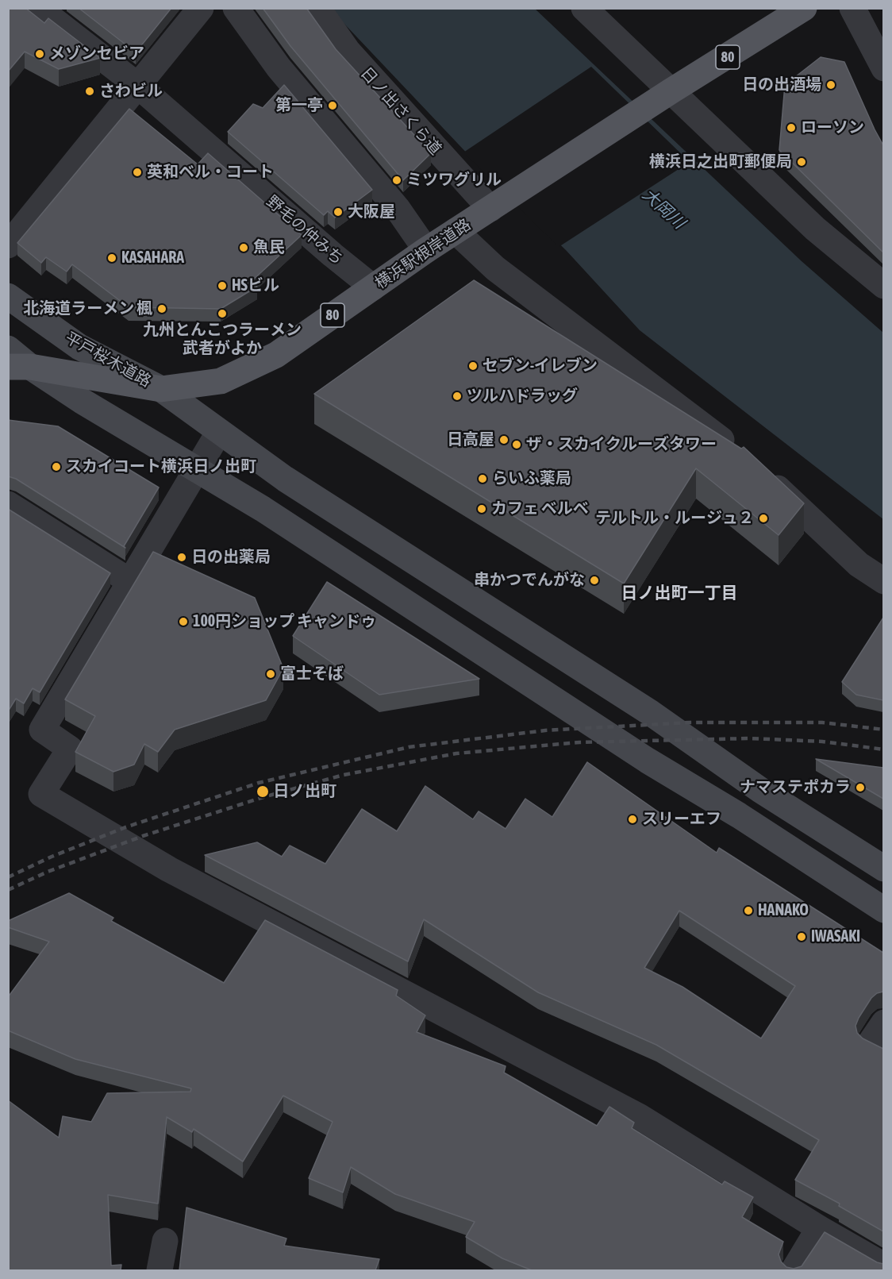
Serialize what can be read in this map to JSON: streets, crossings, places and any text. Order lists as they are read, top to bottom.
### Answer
{
  "streets": {
    "main road": ["80", "横浜駅根岸道路", "平戸桜木道路"],
    "street": ["日ノ出さくら道", "野毛の仲みち"]
  },
  "crossings": [
    ["日ノ出さくら道", "横浜駅根岸道路"],
    ["野毛の仲みち", "横浜駅根岸道路"],
    ["横浜駅根岸道路", "平戸桜木道路"]
  ],
  "districts": ["日ノ出町一丁目"],
  "water": ["大岡川"],
  "places": [
    "メゾンセビア",
    "日の出酒場",
    "さわビル",
    "第一亭",
    "ローソン",
    "横浜日之出町郵便局",
    "英和ベル・コート",
    "ミツワグリル",
    "大阪屋",
    "魚民",
    "KASAHARA",
    "HSビル",
    "北海道ラーメン 楓",
    "九州とんこつラーメン 武者がよか",
    "セブン-イレブン",
    "ツルハドラッグ",
    "日高屋",
    "ザ・スカイクルーズタワー",
    "スカイコート横浜日ノ出町",
    "らいふ薬局",
    "カフェ ベルベ",
    "テルトル・ルージュ２",
    "日の出薬局",
    "串かつでんがな",
    "100円ショップ キャンドゥ",
    "富士そば",
    "ナマステポカラ",
    "日ノ出町",
    "スリーエフ",
    "HANAKO",
    "IWASAKI"
  ]
}
